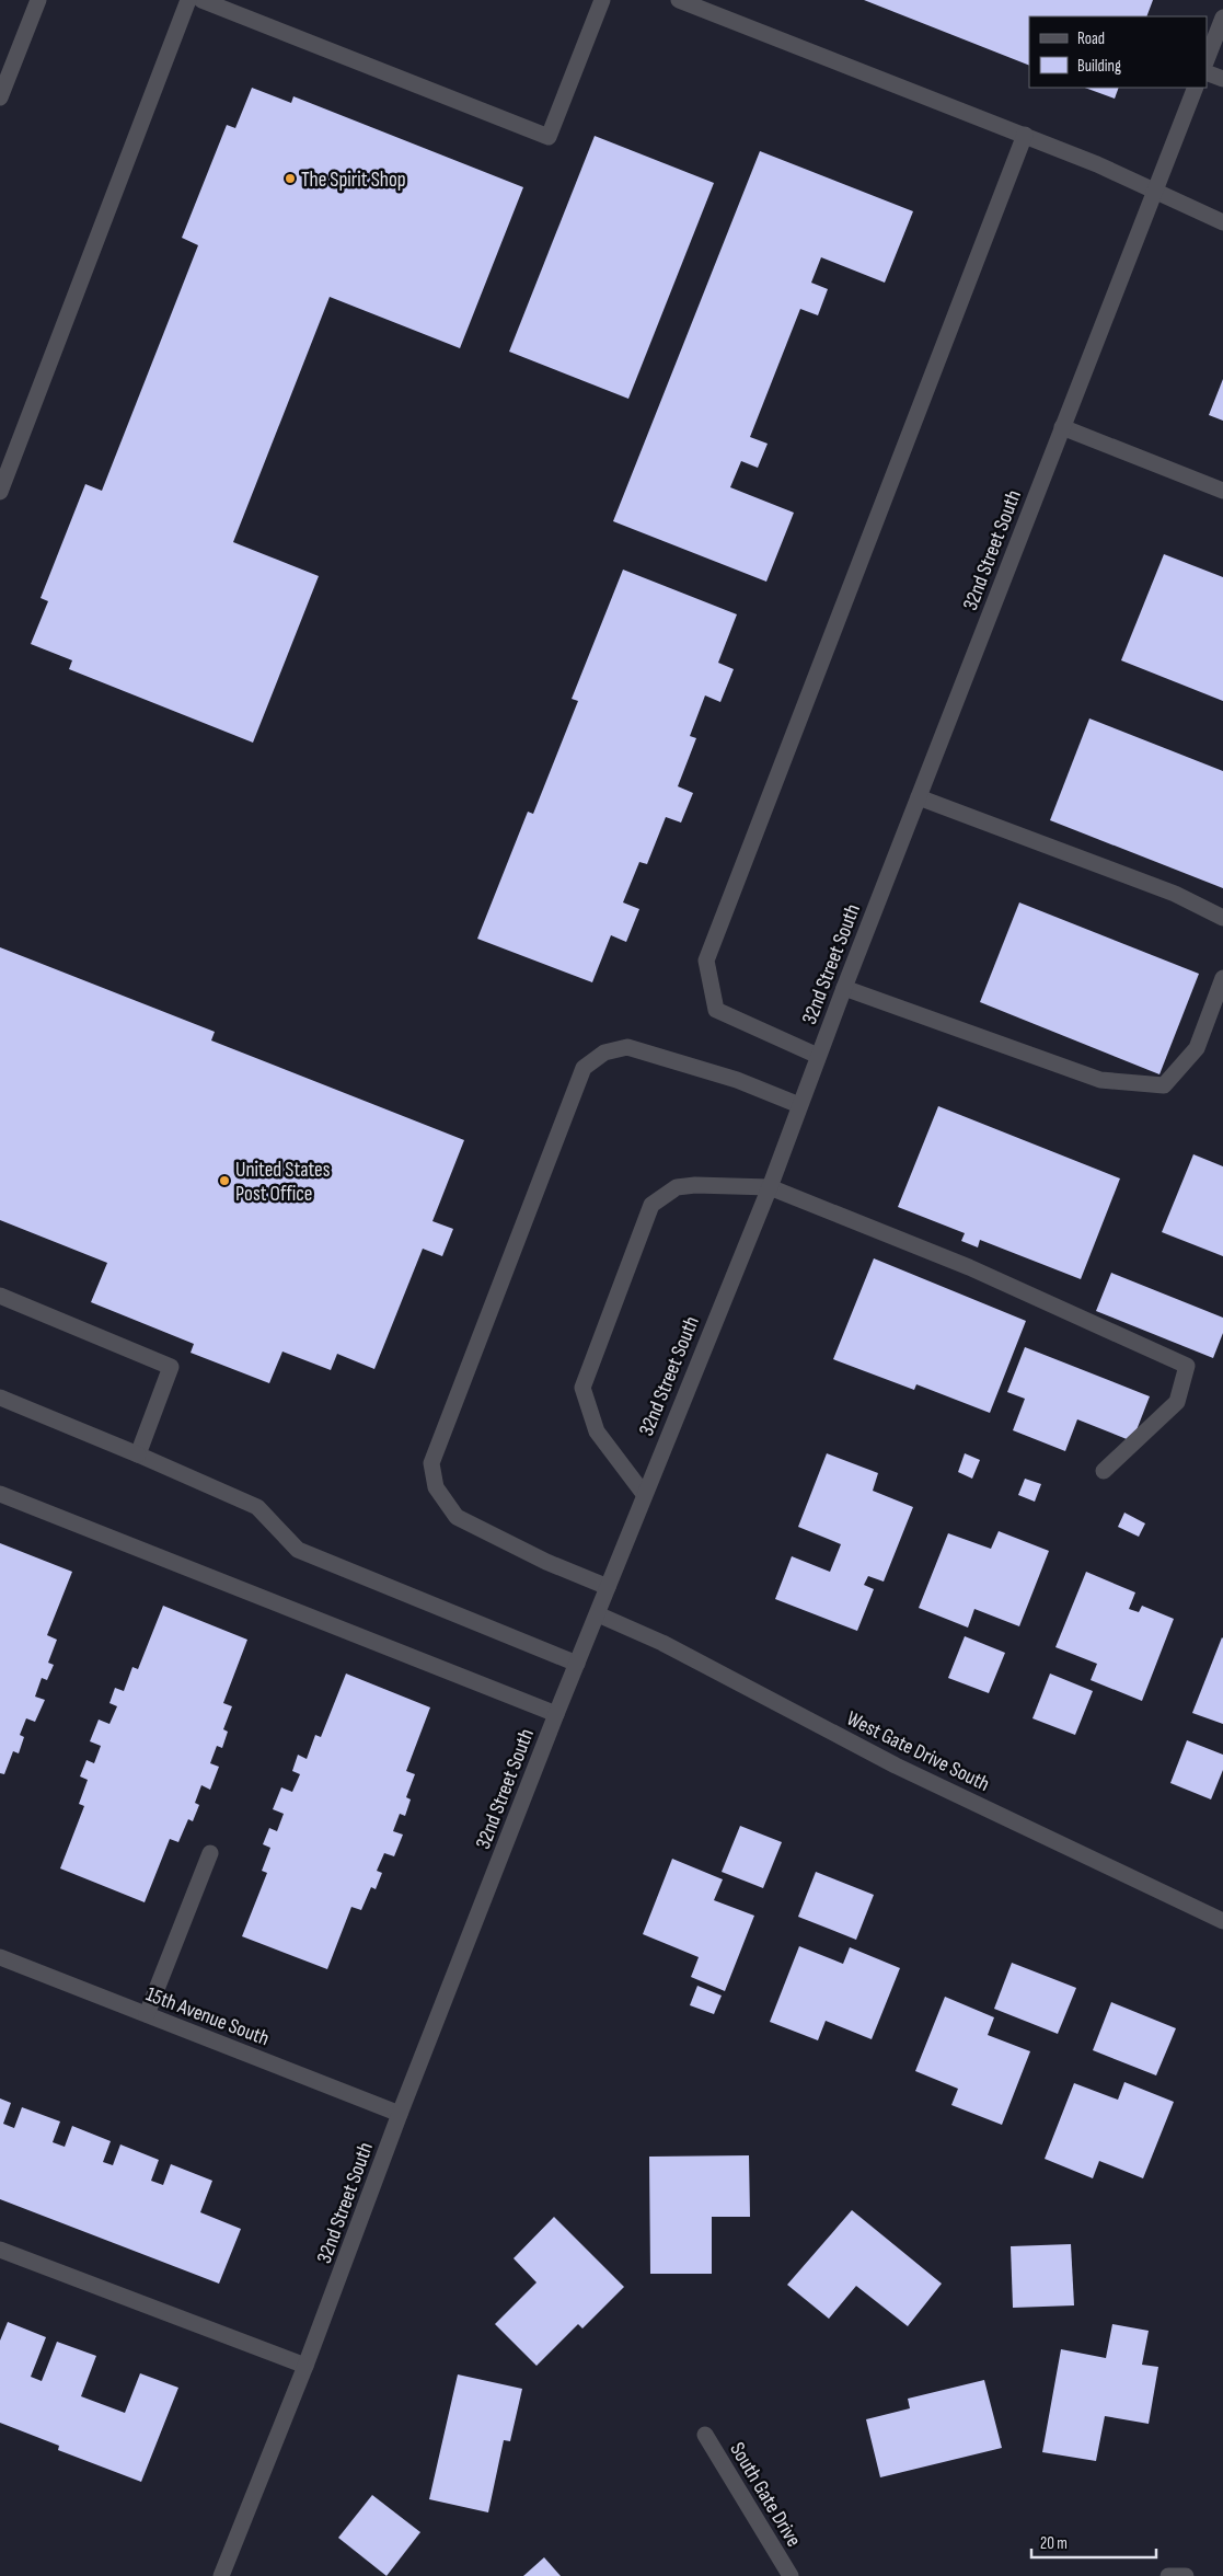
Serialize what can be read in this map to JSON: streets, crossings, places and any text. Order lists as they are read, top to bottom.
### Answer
{
  "streets": {
    "street": [
      "32nd Street South",
      "West Gate Drive South",
      "15th Avenue South",
      "South Gate Drive"
    ]
  },
  "crossings": [
    ["32nd Street South", "West Gate Drive South"],
    ["32nd Street South", "15th Avenue South"]
  ],
  "places": ["The Spirit Shop", "United States Post Office"],
  "legend": ["Road", "Building"],
  "scale_bar": "20 m"
}
